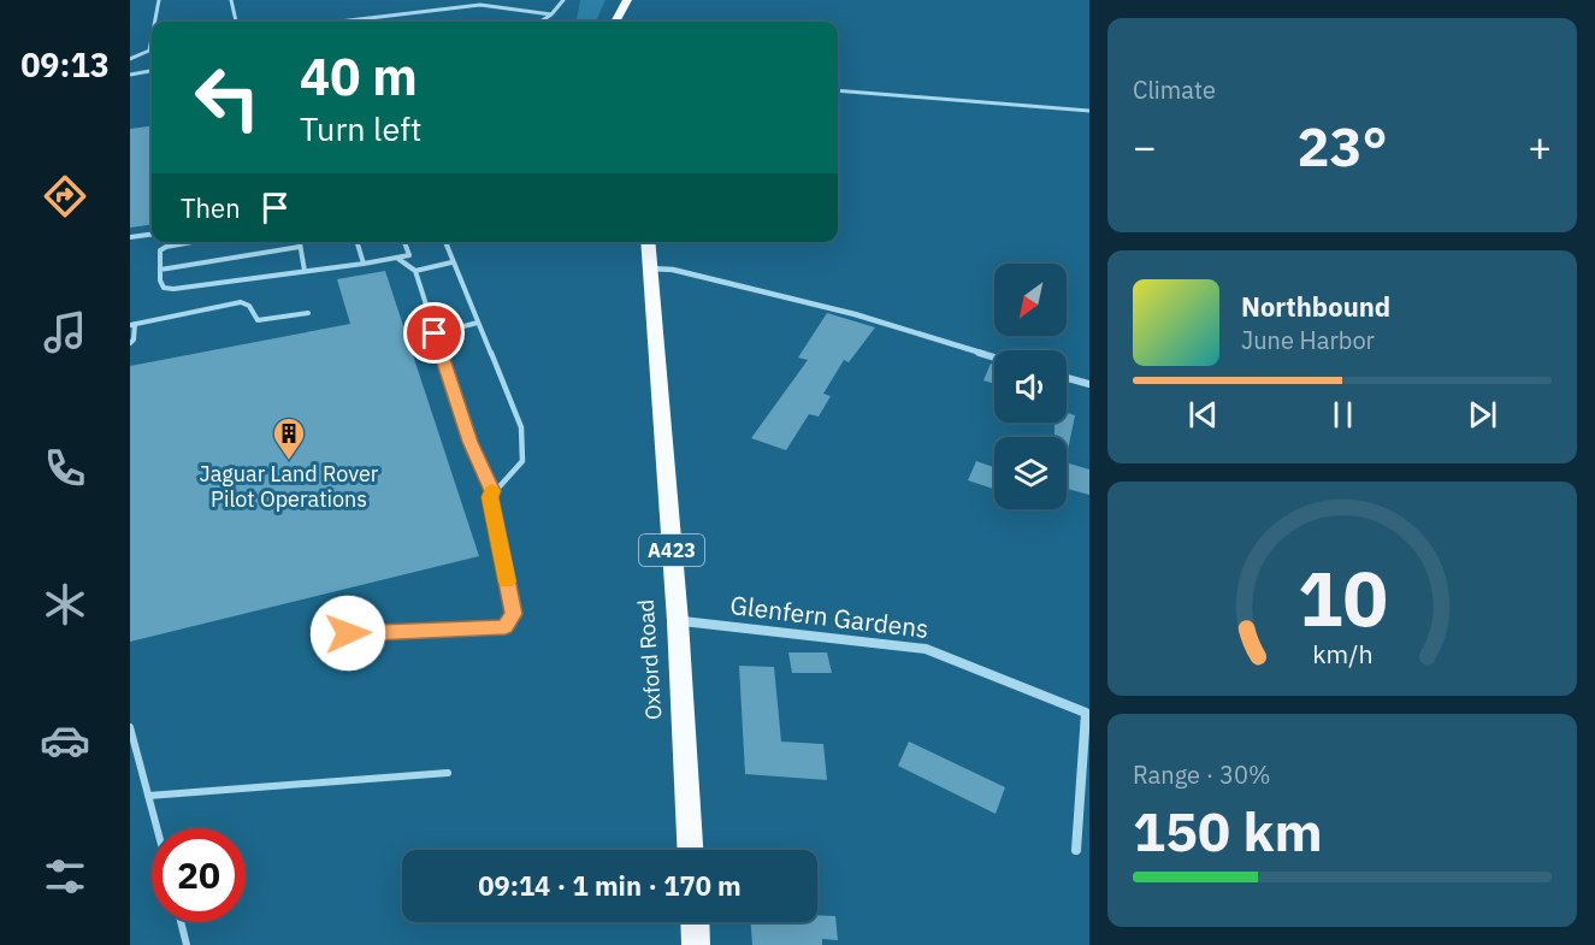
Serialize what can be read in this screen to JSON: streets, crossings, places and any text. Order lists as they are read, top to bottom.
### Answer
{
  "streets": {
    "highway": ["A423", "Oxford Road"],
    "street": ["Glenfern Gardens"]
  },
  "crossings": [
    ["Glenfern Gardens", "Oxford Road"]
  ],
  "places": {
    "building": ["Jaguar Land Rover Pilot Operations"]
  },
  "north": "bottom left",
  "page": {
    "tabs": "09:13",
    "tile": [
      "Climate",
      ["Range · 30%", "150 km"]
    ],
    "turn": ["40 m", "Turn left"],
    "heat": ["−", "23°", "+"],
    "then": "Then",
    "song": ["Northbound", "June Harbor"],
    "limit": "20",
    "trip": "09:14 · 1 min · 170 m",
    "gauge": ["10", "km/h"]
  }
}
